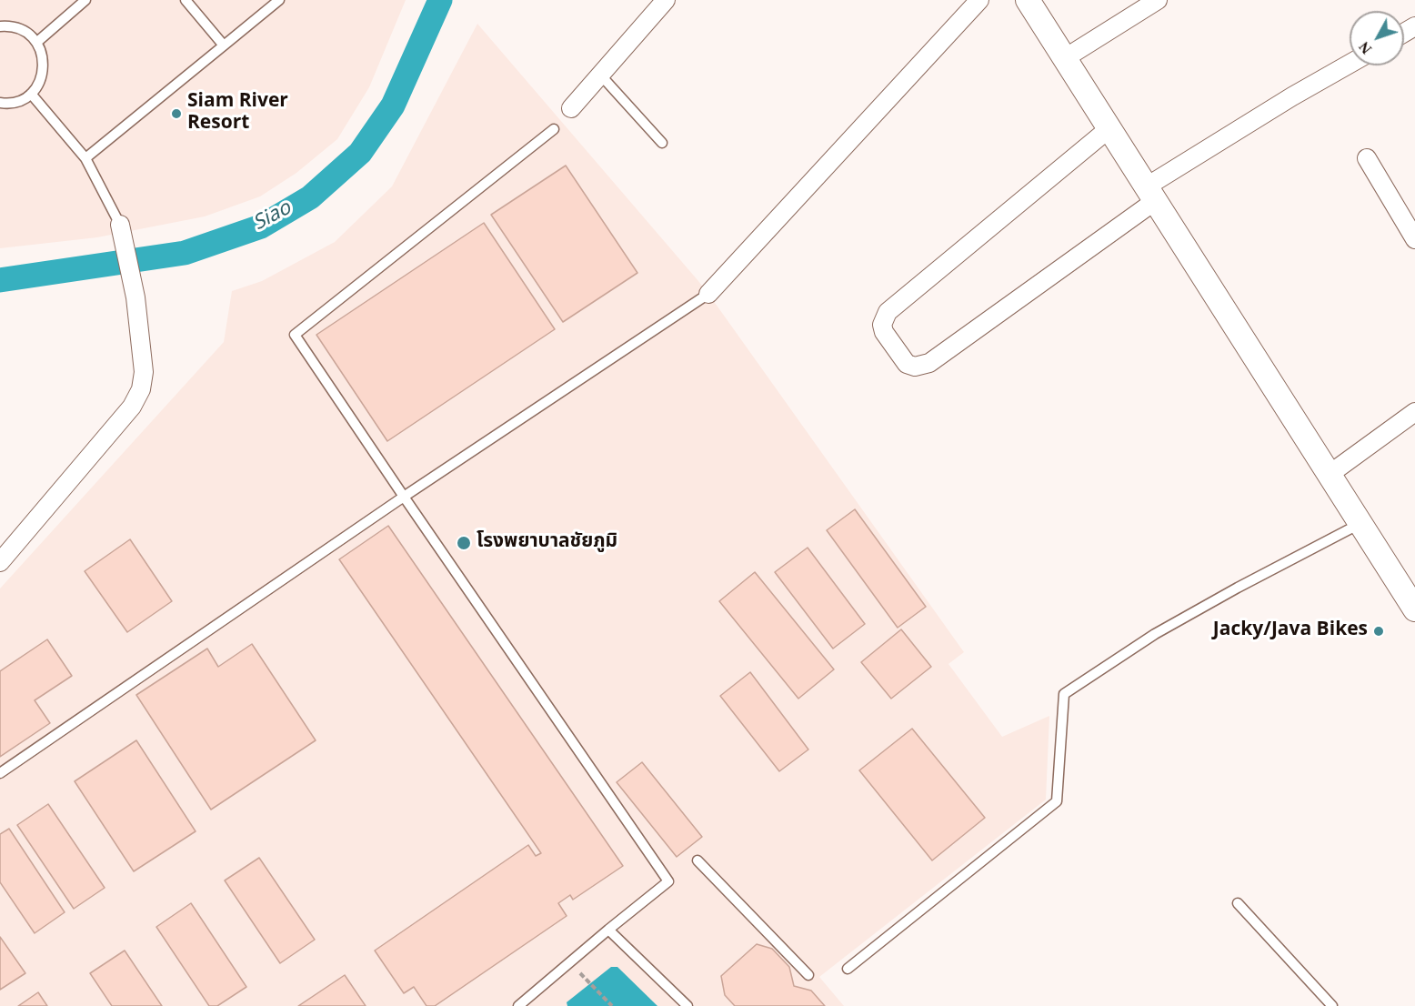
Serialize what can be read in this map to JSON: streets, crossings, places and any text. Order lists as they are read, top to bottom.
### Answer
{
  "water": ["Siao"],
  "places": ["Siam River Resort", "โรงพยาบาลชัยภูมิ", "Jacky/Java Bikes"],
  "north": "bottom left"
}
